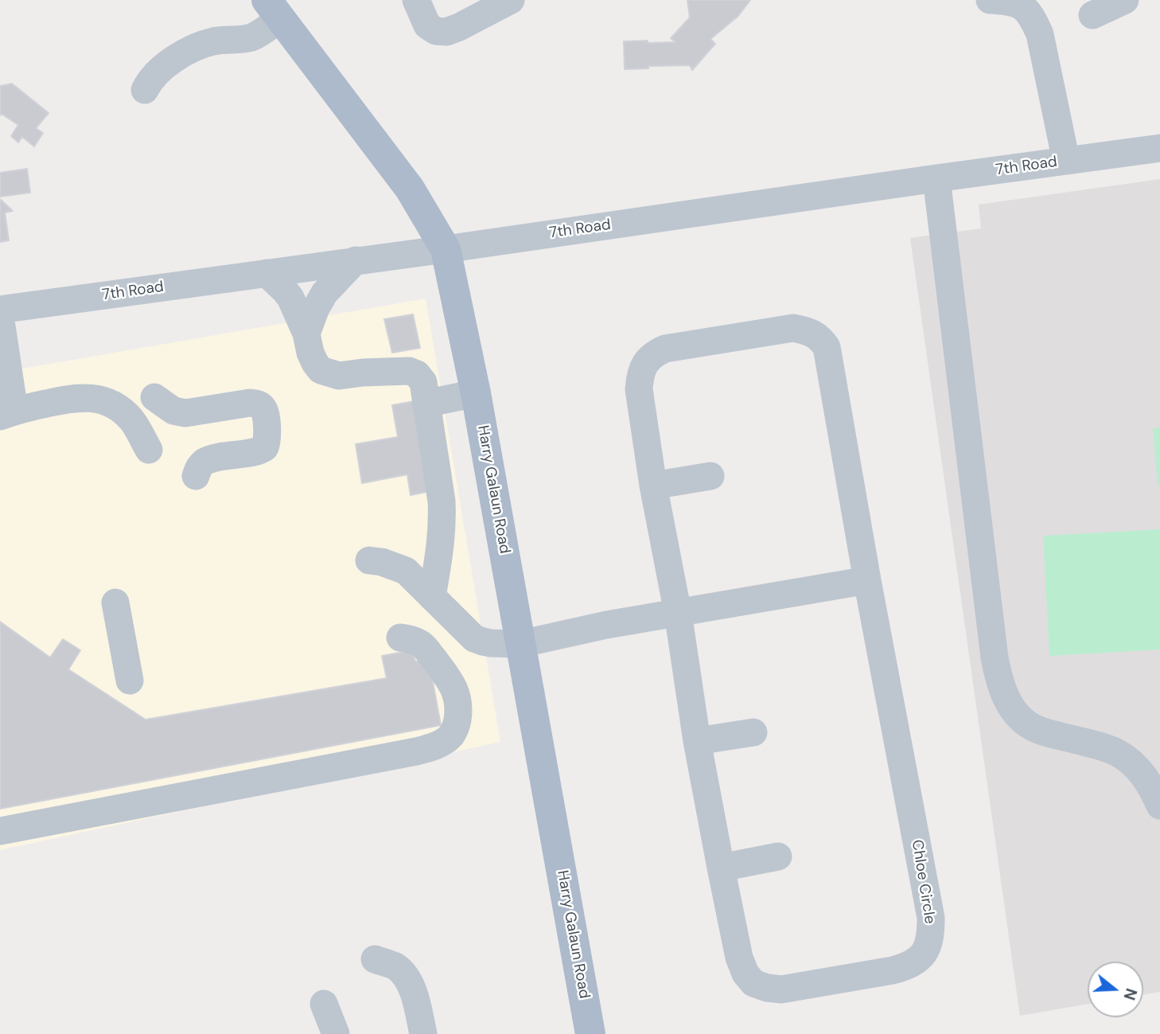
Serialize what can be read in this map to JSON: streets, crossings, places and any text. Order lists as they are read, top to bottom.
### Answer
{
  "streets": {
    "main road": ["Harry Galaun Road"],
    "street": ["7th Road", "Chloe Circle"]
  },
  "crossings": [
    ["7th Road", "Harry Galaun Road"]
  ],
  "north": "right"
}
